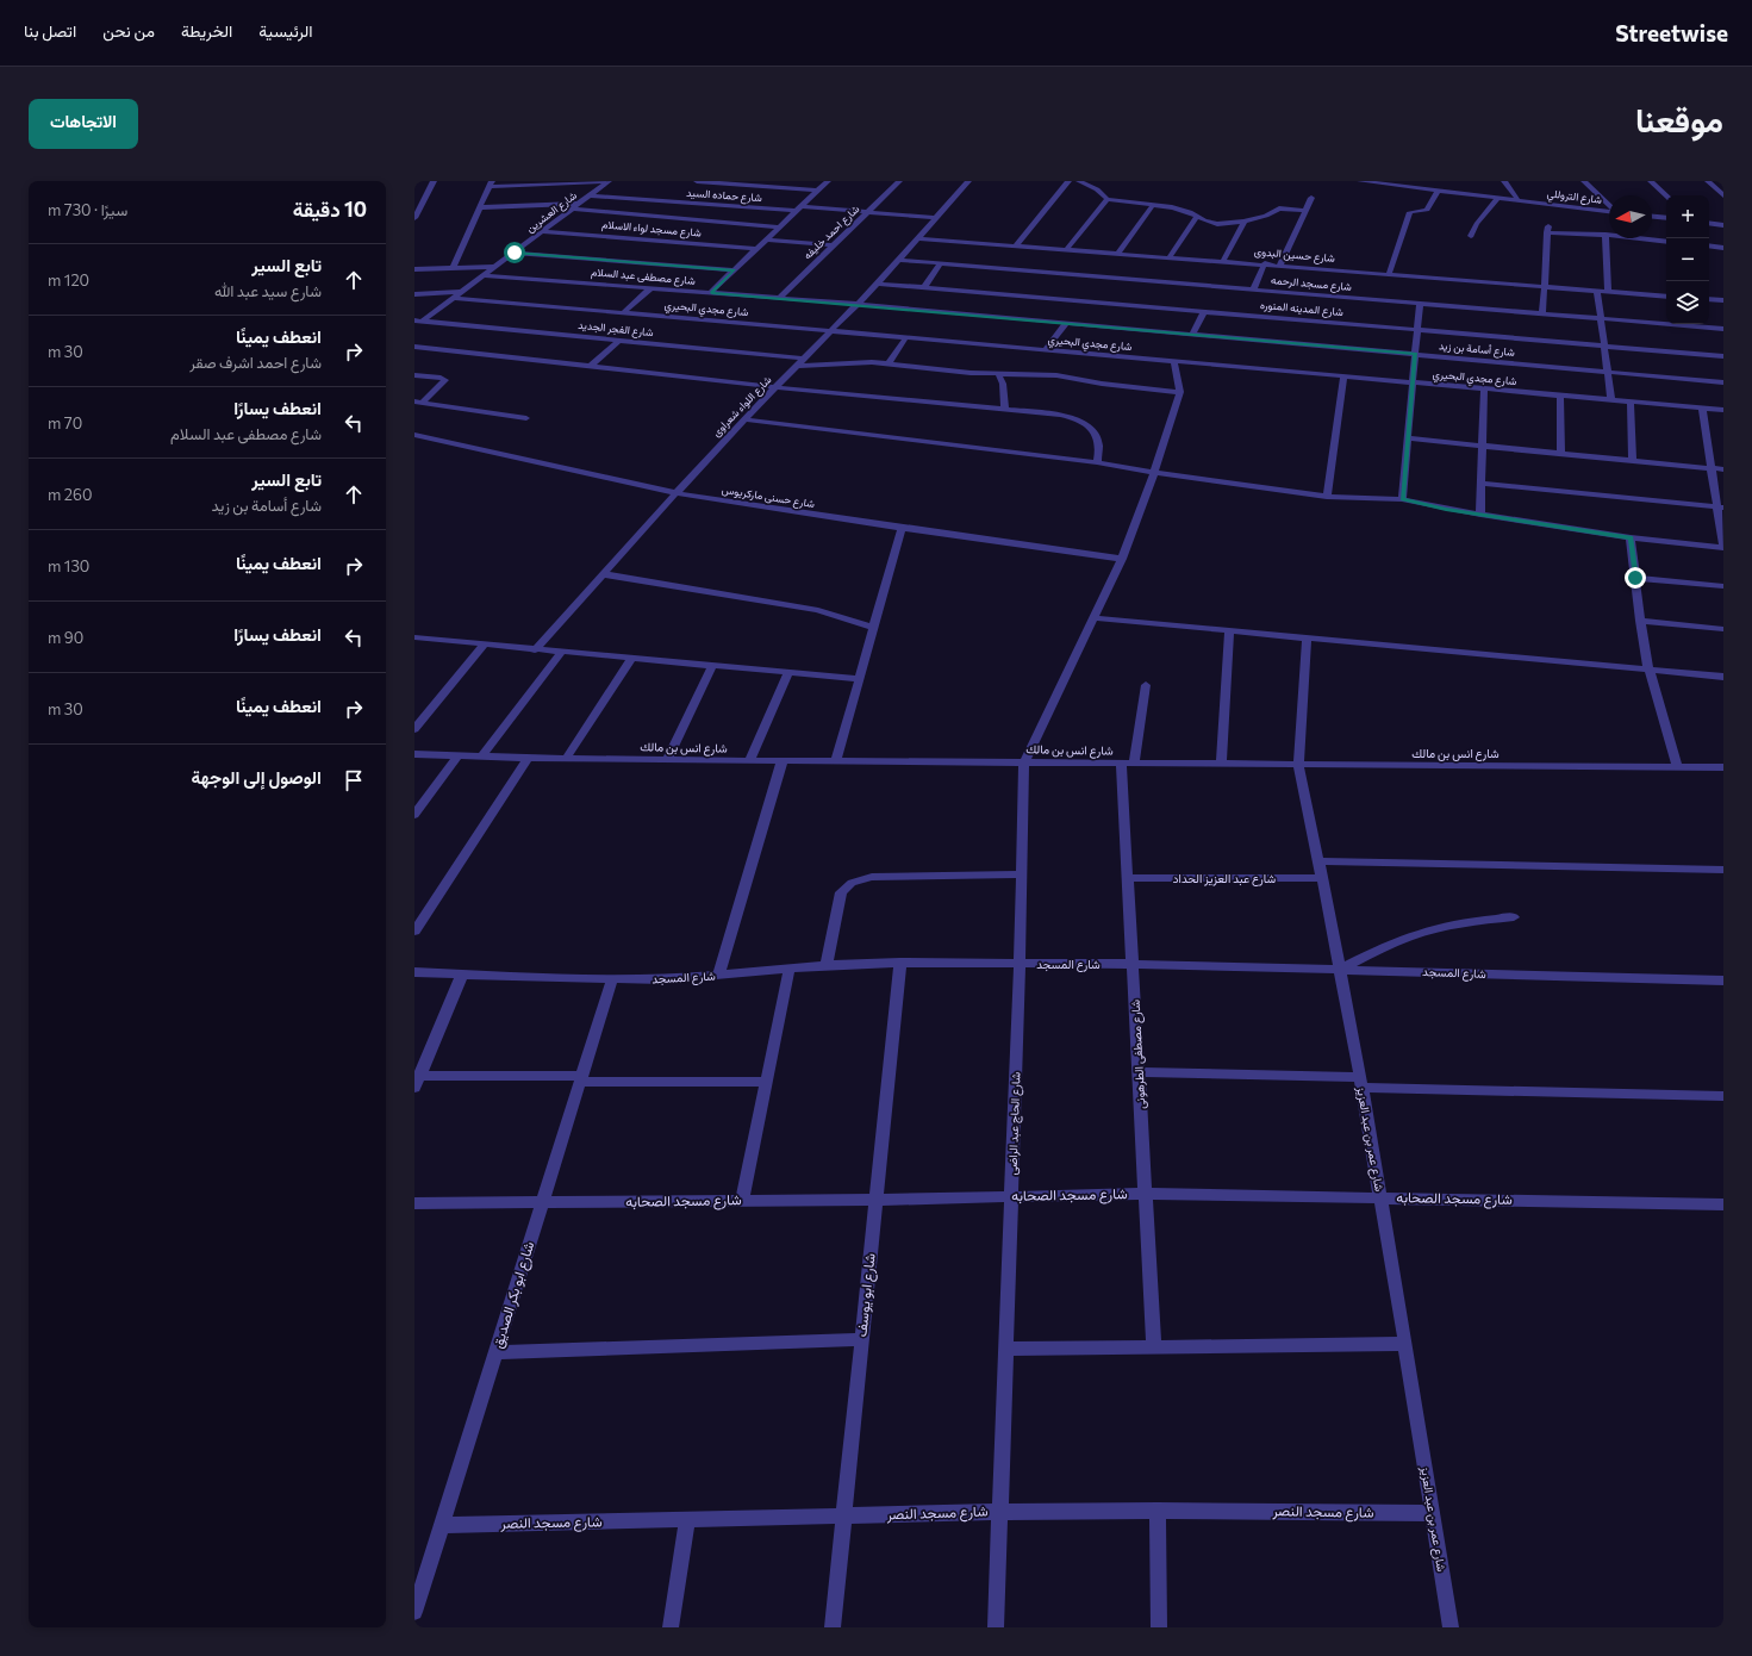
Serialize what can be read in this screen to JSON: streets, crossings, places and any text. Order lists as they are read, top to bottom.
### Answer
{
  "streets": {
    "street": [
      "شارع حماده السيد",
      "شارع التروللي",
      "شارع العشرين",
      "شارع مسجد لواء الاسلام",
      "شارع احمد خليفه",
      "شارع حسين البدوى",
      "شارع مصطفى عبد السلام",
      "شارع مسجد الرحمه",
      "شارع مجدي البحيري",
      "شارع المدينه المنوره",
      "شارع الفجر الجديد",
      "شارع أسامة بن زيد",
      "شارع اللواء شعراوى",
      "شارع حسنى ماركريوس",
      "شارع انس بن مالك",
      "شارع عبد العزيز الحداد",
      "شارع المسجد",
      "شارع مصطفى الطرهونى",
      "شارع الحاج عبد الراضى",
      "شارع عمر بن عبد العزيز",
      "شارع مسجد الصحابه",
      "شارع ابو بكر الصديق",
      "شارع ابو يوسف",
      "شارع مسجد النصر"
    ]
  },
  "crossings": [
    ["شارع حماده السيد", "شارع العشرين"],
    ["شارع حماده السيد", "شارع احمد خليفه"],
    ["شارع حماده السيد", "شارع اللواء شعراوى"],
    ["شارع العشرين", "شارع مسجد لواء الاسلام"],
    ["شارع العشرين", "شارع مصطفى عبد السلام"],
    ["شارع العشرين", "شارع مجدي البحيري"],
    ["شارع العشرين", "شارع الفجر الجديد"],
    ["شارع احمد خليفه", "شارع مصطفى عبد السلام"],
    ["شارع حسين البدوى", "شارع اللواء شعراوى"],
    ["شارع مصطفى عبد السلام", "شارع أسامة بن زيد"],
    ["شارع مصطفى عبد السلام", "شارع اللواء شعراوى"],
    ["شارع مسجد الرحمه", "شارع اللواء شعراوى"],
    ["شارع مجدي البحيري", "شارع اللواء شعراوى"],
    ["شارع المدينه المنوره", "شارع اللواء شعراوى"],
    ["شارع الفجر الجديد", "شارع اللواء شعراوى"],
    ["شارع أسامة بن زيد", "شارع اللواء شعراوى"],
    ["شارع اللواء شعراوى", "شارع حسنى ماركريوس"],
    ["شارع انس بن مالك", "شارع مصطفى الطرهونى"],
    ["شارع انس بن مالك", "شارع الحاج عبد الراضى"],
    ["شارع انس بن مالك", "شارع عمر بن عبد العزيز"],
    ["شارع عبد العزيز الحداد", "شارع مصطفى الطرهونى"],
    ["شارع عبد العزيز الحداد", "شارع عمر بن عبد العزيز"],
    ["شارع المسجد", "شارع مصطفى الطرهونى"],
    ["شارع المسجد", "شارع الحاج عبد الراضى"],
    ["شارع المسجد", "شارع عمر بن عبد العزيز"],
    ["شارع المسجد", "شارع ابو بكر الصديق"],
    ["شارع المسجد", "شارع ابو يوسف"],
    ["شارع مصطفى الطرهونى", "شارع مسجد الصحابه"],
    ["شارع الحاج عبد الراضى", "شارع مسجد الصحابه"],
    ["شارع الحاج عبد الراضى", "شارع مسجد النصر"],
    ["شارع عمر بن عبد العزيز", "شارع مسجد الصحابه"],
    ["شارع عمر بن عبد العزيز", "شارع مسجد النصر"],
    ["شارع مسجد الصحابه", "شارع ابو بكر الصديق"],
    ["شارع مسجد الصحابه", "شارع ابو يوسف"],
    ["شارع ابو بكر الصديق", "شارع مسجد النصر"],
    ["شارع ابو يوسف", "شارع مسجد النصر"]
  ],
  "north": "left",
  "page": {
    "header": "Streetwise",
    "nav": [
      "الرئيسية",
      "الخريطة",
      "من نحن",
      "اتصل بنا"
    ],
    "title": "موقعنا",
    "buttons": "الاتجاهات",
    "heading": ["10 دقيقة", "سيرًا · 730 m"],
    "map_buttons": ["+", "−"],
    "list": [
      ["تابع السير", "شارع سيد عبد الله", "120 m"],
      ["انعطف يمينًا", "شارع احمد اشرف صقر", "30 m"],
      ["انعطف يسارًا", "شارع مصطفى عبد السلام", "70 m"],
      ["تابع السير", "شارع أسامة بن زيد", "260 m"],
      ["انعطف يمينًا", "130 m"],
      ["انعطف يسارًا", "90 m"],
      ["انعطف يمينًا", "30 m"],
      "الوصول إلى الوجهة"
    ]
  }
}
